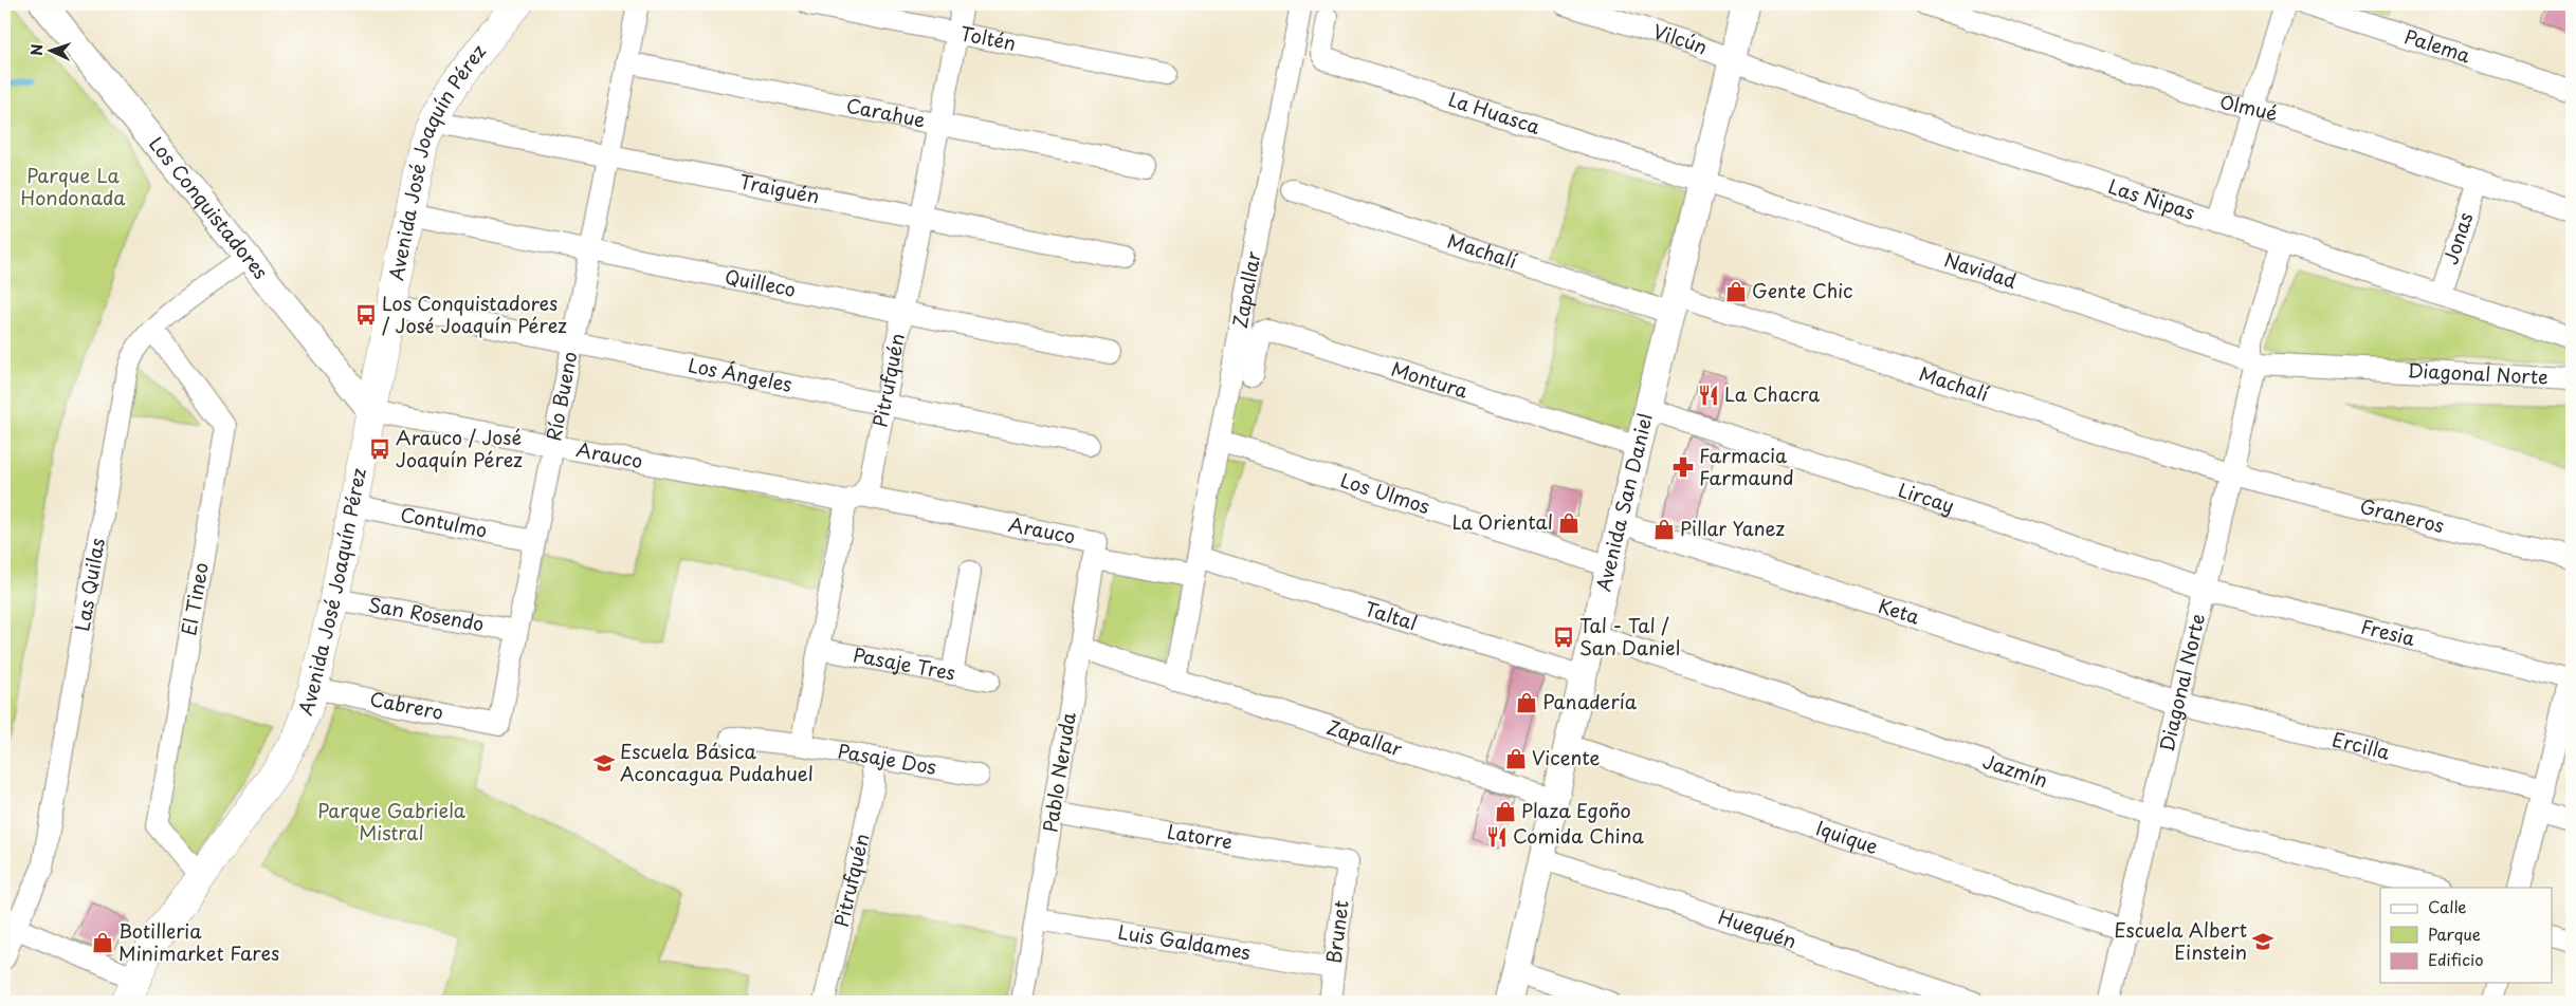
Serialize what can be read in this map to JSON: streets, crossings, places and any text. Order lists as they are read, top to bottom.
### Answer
{
  "streets": {
    "main road": ["Avenida José Joaquín Pérez"],
    "street": [
      "Toltén",
      "Vilcún",
      "Palema",
      "Olmué",
      "Carahue",
      "La Huasca",
      "Traiguén",
      "Las Ñipas",
      "Los Conquistadores",
      "Jonas",
      "Machalí",
      "Navidad",
      "Quilleco",
      "Zapallar",
      "Los Ángeles",
      "Diagonal Norte",
      "Montura",
      "Pitrufquén",
      "Río Bueno",
      "Arauco",
      "Los Ulmos",
      "Lircay",
      "Avenida San Daniel",
      "Graneros",
      "Contulmo",
      "Las Quilas",
      "El Tineo",
      "Keta",
      "San Rosendo",
      "Taltal",
      "Fresia",
      "Pasaje Tres",
      "Cabrero",
      "Ercilla",
      "Pasaje Dos",
      "Jazmín",
      "Pablo Neruda",
      "Latorre",
      "Iquique",
      "Huequén",
      "Brunet",
      "Luis Galdames"
    ]
  },
  "crossings": [
    ["Toltén", "Pitrufquén"],
    ["Vilcún", "Las Ñipas"],
    ["Vilcún", "Avenida San Daniel"],
    ["Olmué", "Jonas"],
    ["Carahue", "Pitrufquén"],
    ["Carahue", "Río Bueno"],
    ["La Huasca", "Navidad"],
    ["La Huasca", "Avenida San Daniel"],
    ["Avenida José Joaquín Pérez", "Traiguén"],
    ["Avenida José Joaquín Pérez", "Los Conquistadores"],
    ["Avenida José Joaquín Pérez", "Quilleco"],
    ["Avenida José Joaquín Pérez", "Los Ángeles"],
    ["Avenida José Joaquín Pérez", "Arauco"],
    ["Avenida José Joaquín Pérez", "Contulmo"],
    ["Avenida José Joaquín Pérez", "El Tineo"],
    ["Avenida José Joaquín Pérez", "San Rosendo"],
    ["Avenida José Joaquín Pérez", "Cabrero"],
    ["Traiguén", "Pitrufquén"],
    ["Traiguén", "Río Bueno"],
    ["Las Ñipas", "Jonas"],
    ["Las Ñipas", "Diagonal Norte"],
    ["Las Ñipas", "Avenida San Daniel"],
    ["Los Conquistadores", "Arauco"],
    ["Los Conquistadores", "Las Quilas"],
    ["Machalí", "Diagonal Norte"],
    ["Machalí", "Avenida San Daniel"],
    ["Machalí", "Graneros"],
    ["Navidad", "Diagonal Norte"],
    ["Navidad", "Avenida San Daniel"],
    ["Quilleco", "Pitrufquén"],
    ["Quilleco", "Río Bueno"],
    ["Zapallar", "Los Ulmos"],
    ["Zapallar", "Avenida San Daniel"],
    ["Zapallar", "Taltal"],
    ["Zapallar", "Pablo Neruda"],
    ["Los Ángeles", "Pitrufquén"],
    ["Los Ángeles", "Río Bueno"],
    ["Diagonal Norte", "Lircay"],
    ["Diagonal Norte", "Graneros"],
    ["Diagonal Norte", "Keta"],
    ["Diagonal Norte", "Fresia"],
    ["Diagonal Norte", "Ercilla"],
    ["Diagonal Norte", "Jazmín"],
    ["Diagonal Norte", "Iquique"],
    ["Montura", "Avenida San Daniel"],
    ["Pitrufquén", "Arauco"],
    ["Pitrufquén", "Pasaje Tres"],
    ["Pitrufquén", "Pasaje Dos"],
    ["Río Bueno", "Arauco"],
    ["Río Bueno", "Contulmo"],
    ["Río Bueno", "San Rosendo"],
    ["Río Bueno", "Cabrero"],
    ["Arauco", "Pablo Neruda"],
    ["Los Ulmos", "Avenida San Daniel"],
    ["Lircay", "Avenida San Daniel"],
    ["Lircay", "Fresia"],
    ["Avenida San Daniel", "Keta"],
    ["Avenida San Daniel", "Taltal"],
    ["Avenida San Daniel", "Jazmín"],
    ["Avenida San Daniel", "Iquique"],
    ["Avenida San Daniel", "Huequén"],
    ["Las Quilas", "El Tineo"],
    ["Keta", "Ercilla"],
    ["Pablo Neruda", "Latorre"],
    ["Pablo Neruda", "Luis Galdames"],
    ["Latorre", "Brunet"],
    ["Brunet", "Luis Galdames"]
  ],
  "parks": ["Parque La Hondonada", "Parque Gabriela Mistral"],
  "places": {
    "shop": [
      "Gente Chic",
      "La Oriental",
      "Pillar Yanez",
      "Panadería",
      "Vicente",
      "Plaza Egoño",
      "Botilleria Minimarket Fares"
    ],
    "bus stop": ["Los Conquistadores / José Joaquín Pérez", "Arauco / José Joaquín Pérez", "Tal - Tal / San Daniel"],
    "restaurant": ["La Chacra", "Comida China"],
    "pharmacy": ["Farmacia Farmaund"],
    "school or university": ["Escuela Básica Aconcagua Pudahuel", "Escuela Albert Einstein"]
  },
  "legend": ["Calle", "Parque", "Edificio"],
  "north": "left"
}
